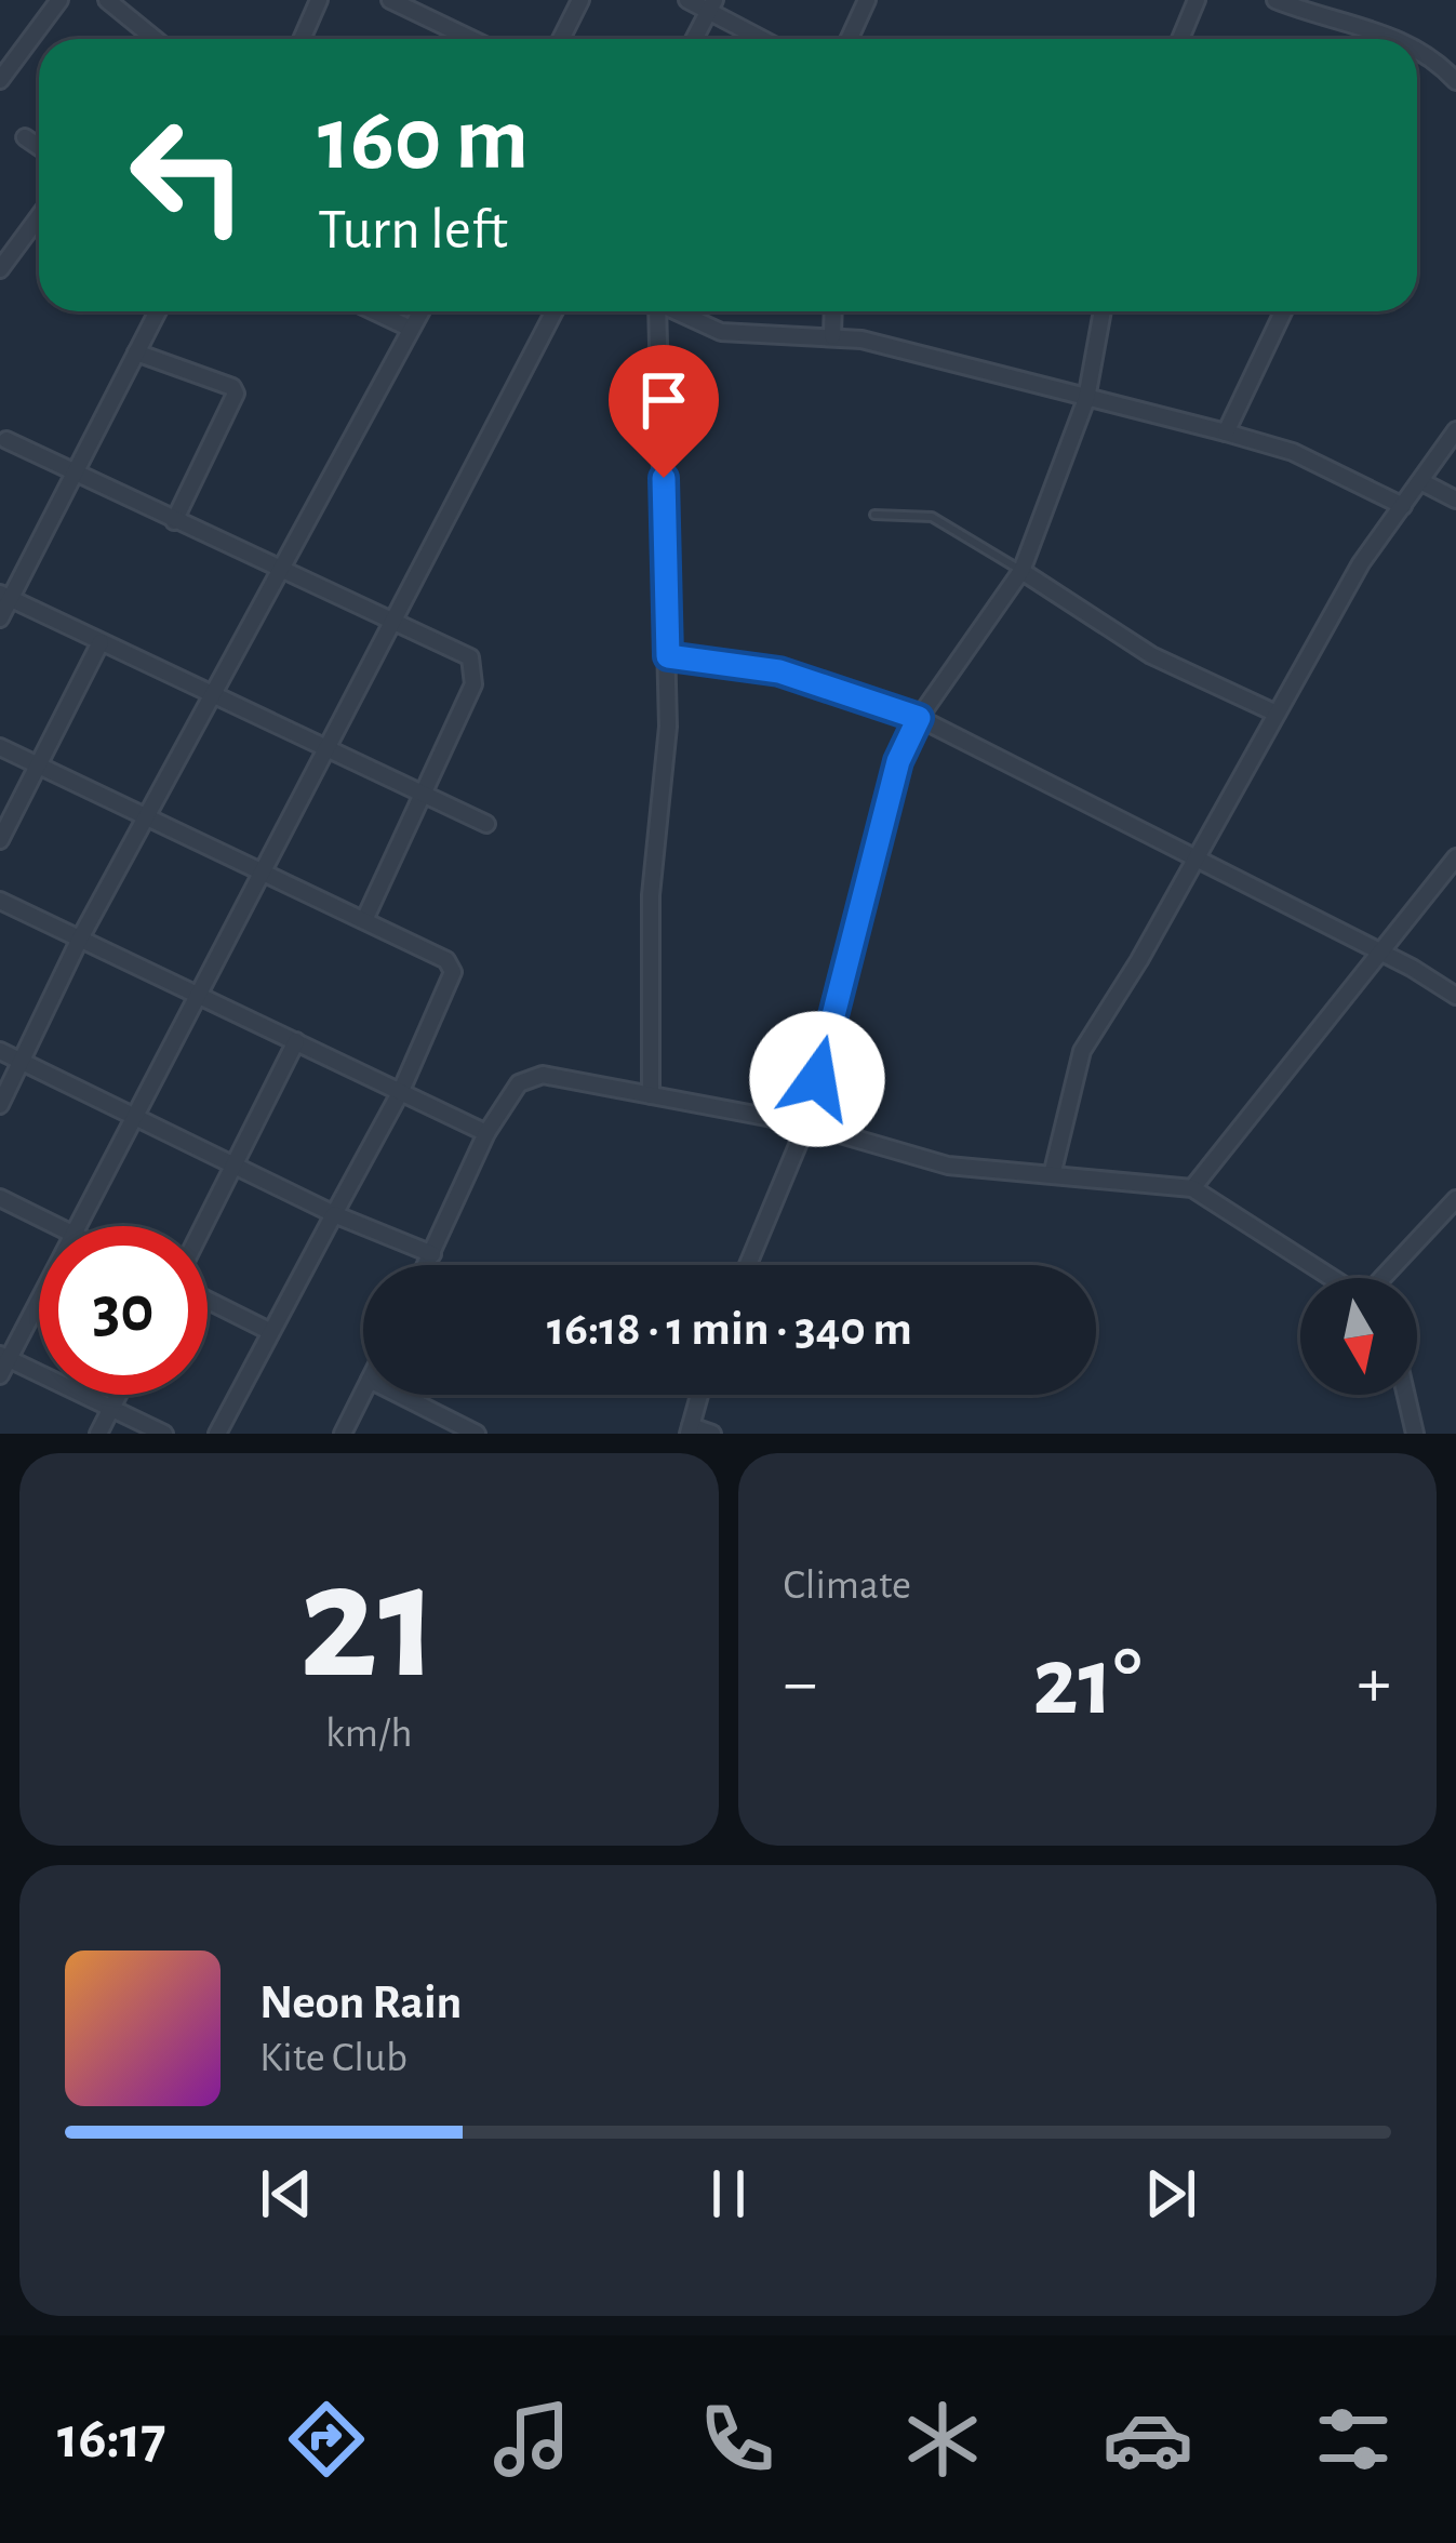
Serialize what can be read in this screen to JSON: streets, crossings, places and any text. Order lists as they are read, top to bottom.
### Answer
{
  "north": "bottom",
  "page": {
    "turn": ["160 m", "Turn left"],
    "limit": "30",
    "trip": "16:18 · 1 min · 340 m",
    "tile": [
      ["21", "km/h"],
      "Climate"
    ],
    "heat": ["−", "21°", "+"],
    "song": ["Neon Rain", "Kite Club"],
    "tabs": "16:17"
  }
}
